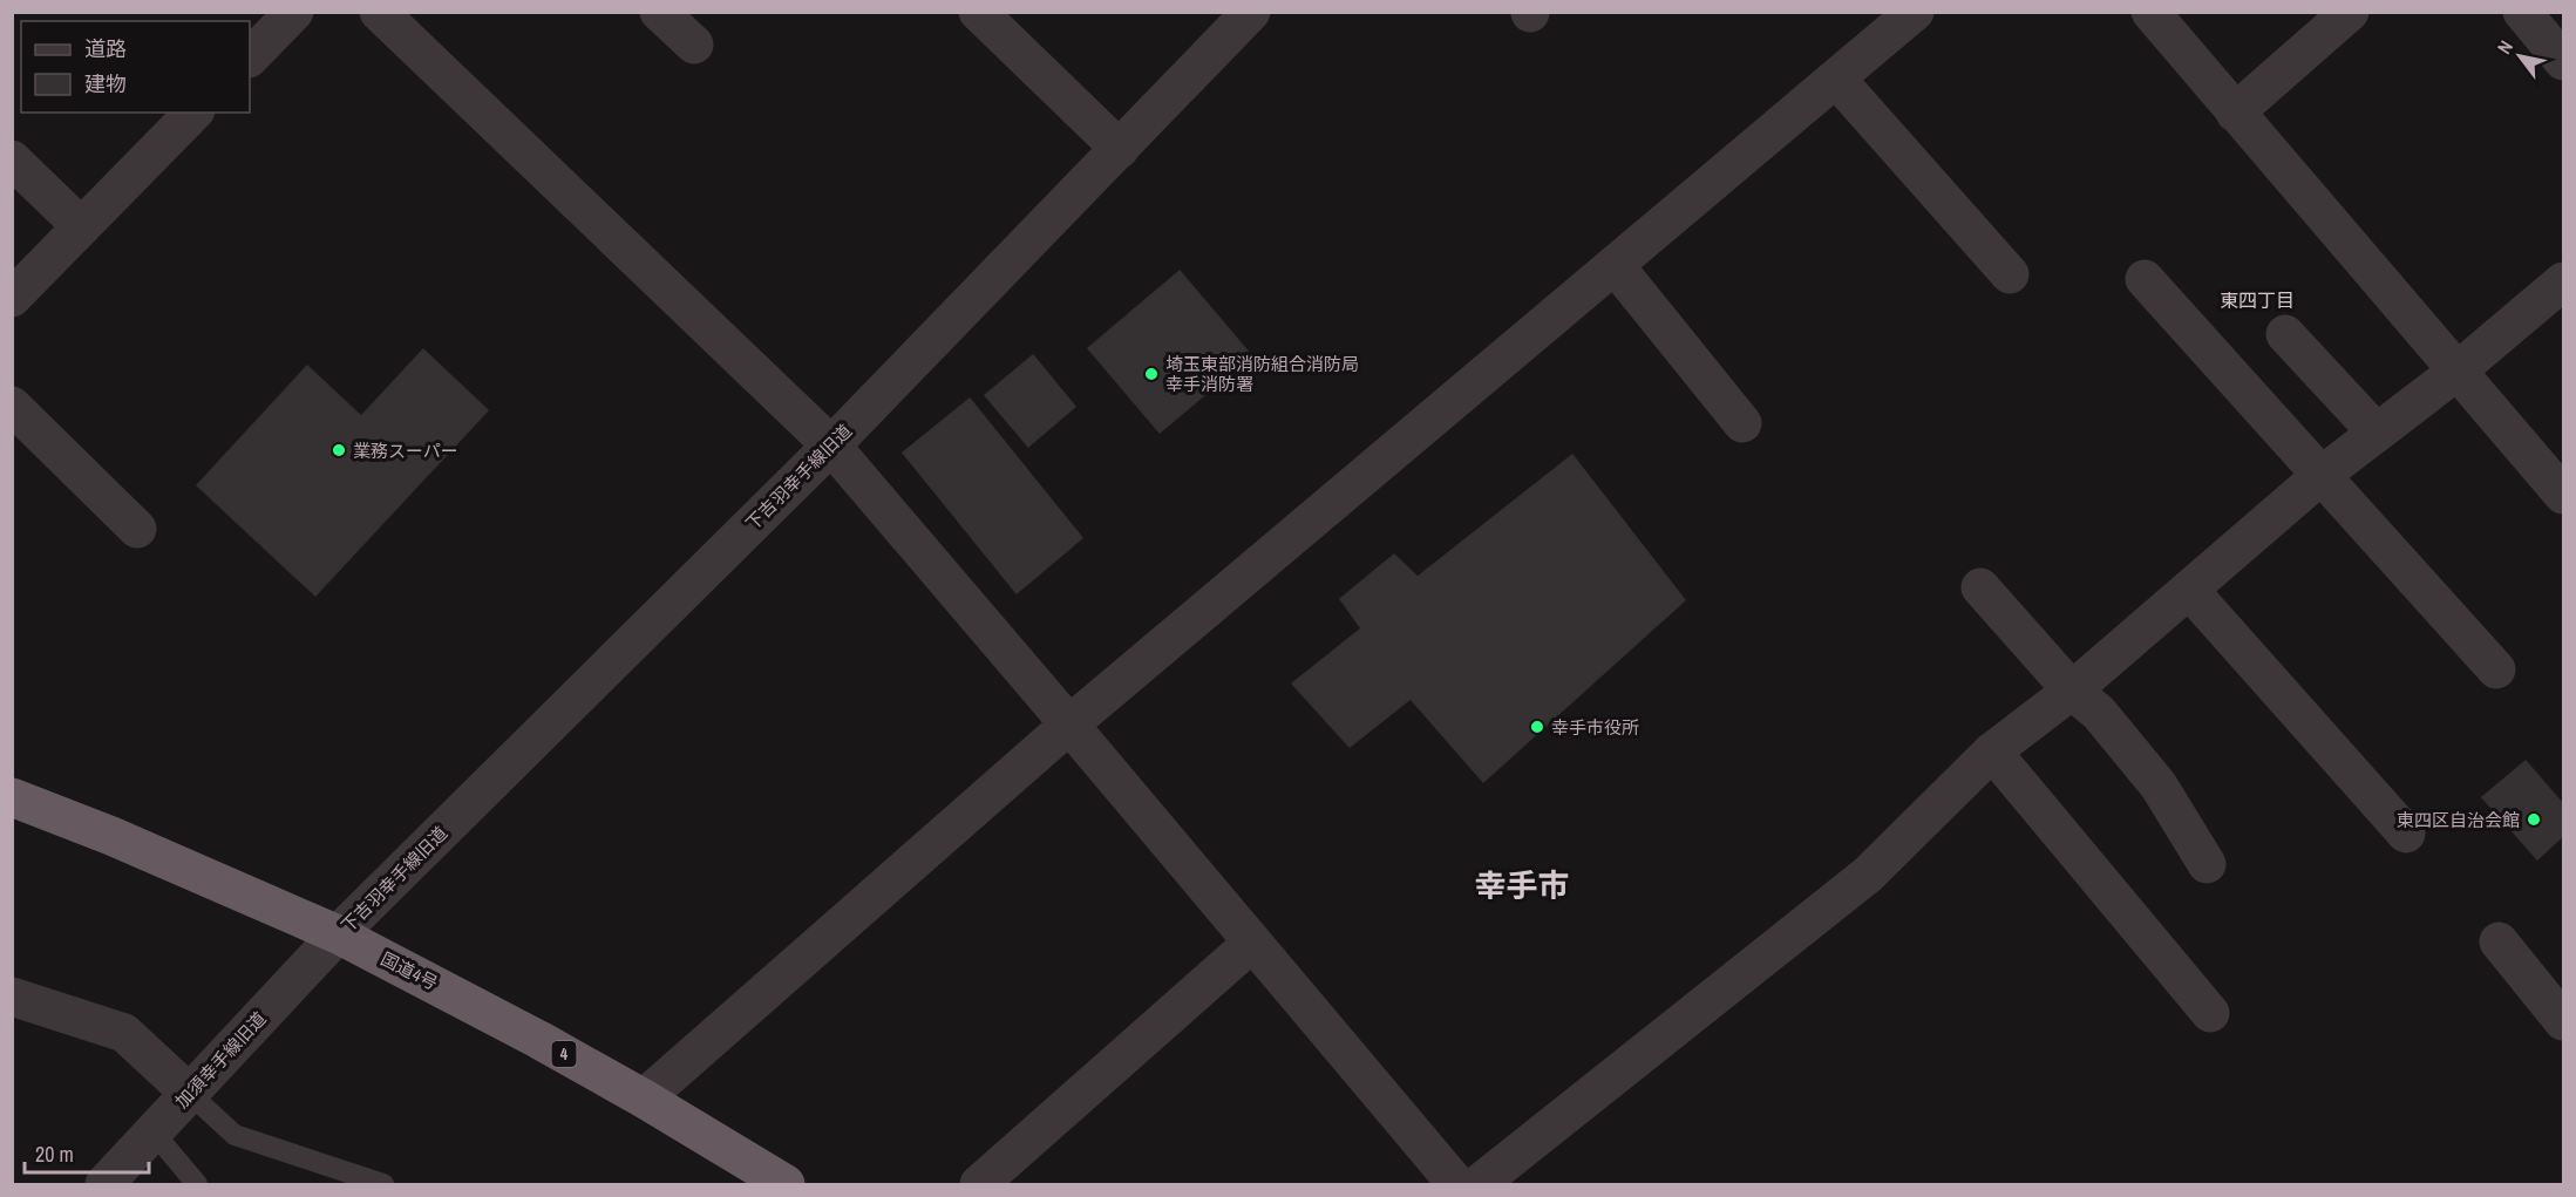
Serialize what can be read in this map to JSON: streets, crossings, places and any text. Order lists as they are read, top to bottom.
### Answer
{
  "streets": {
    "highway": ["国道4号", "4"],
    "street": ["下吉羽幸手線旧道", "加須幸手線旧道"]
  },
  "crossings": [
    ["下吉羽幸手線旧道", "国道4号"],
    ["下吉羽幸手線旧道", "加須幸手線旧道"],
    ["国道4号", "加須幸手線旧道"]
  ],
  "districts": ["東四丁目", "幸手市"],
  "places": [
    "埼玉東部消防組合消防局 幸手消防署",
    "業務スーパー",
    "幸手市役所",
    "東四区自治会館"
  ],
  "legend": ["道路", "建物"],
  "scale_bar": "20 m",
  "north": "top left"
}
